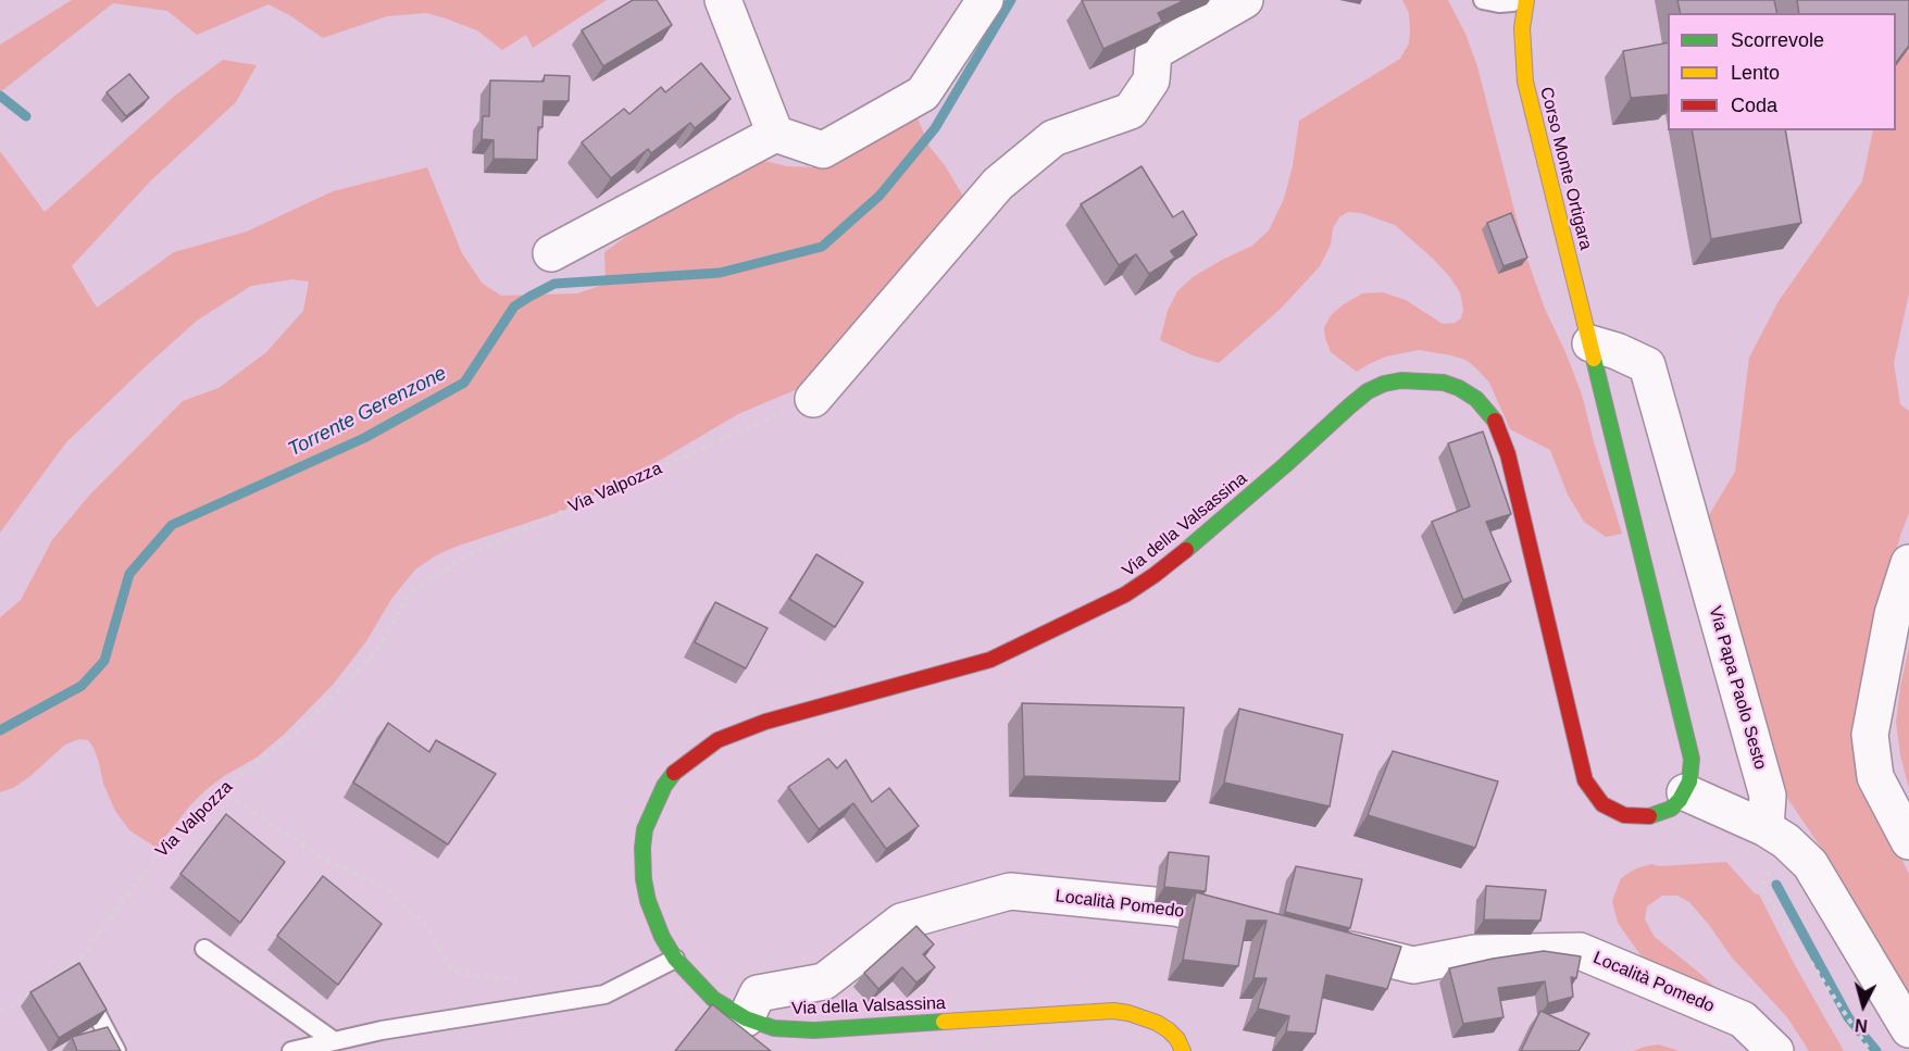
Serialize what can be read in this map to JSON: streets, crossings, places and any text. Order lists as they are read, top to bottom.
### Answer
{
  "streets": {
    "main road": ["Corso Monte Ortigara", "Via della Valsassina"],
    "street": ["Via Papa Paolo Sesto", "Località Pomedo"],
    "path": ["Via Valpozza"]
  },
  "crossings": [
    ["Corso Monte Ortigara", "Via Papa Paolo Sesto"],
    ["Via della Valsassina", "Località Pomedo"]
  ],
  "water": ["Torrente Gerenzone"],
  "legend": ["Scorrevole", "Lento", "Coda"],
  "north": "bottom"
}
